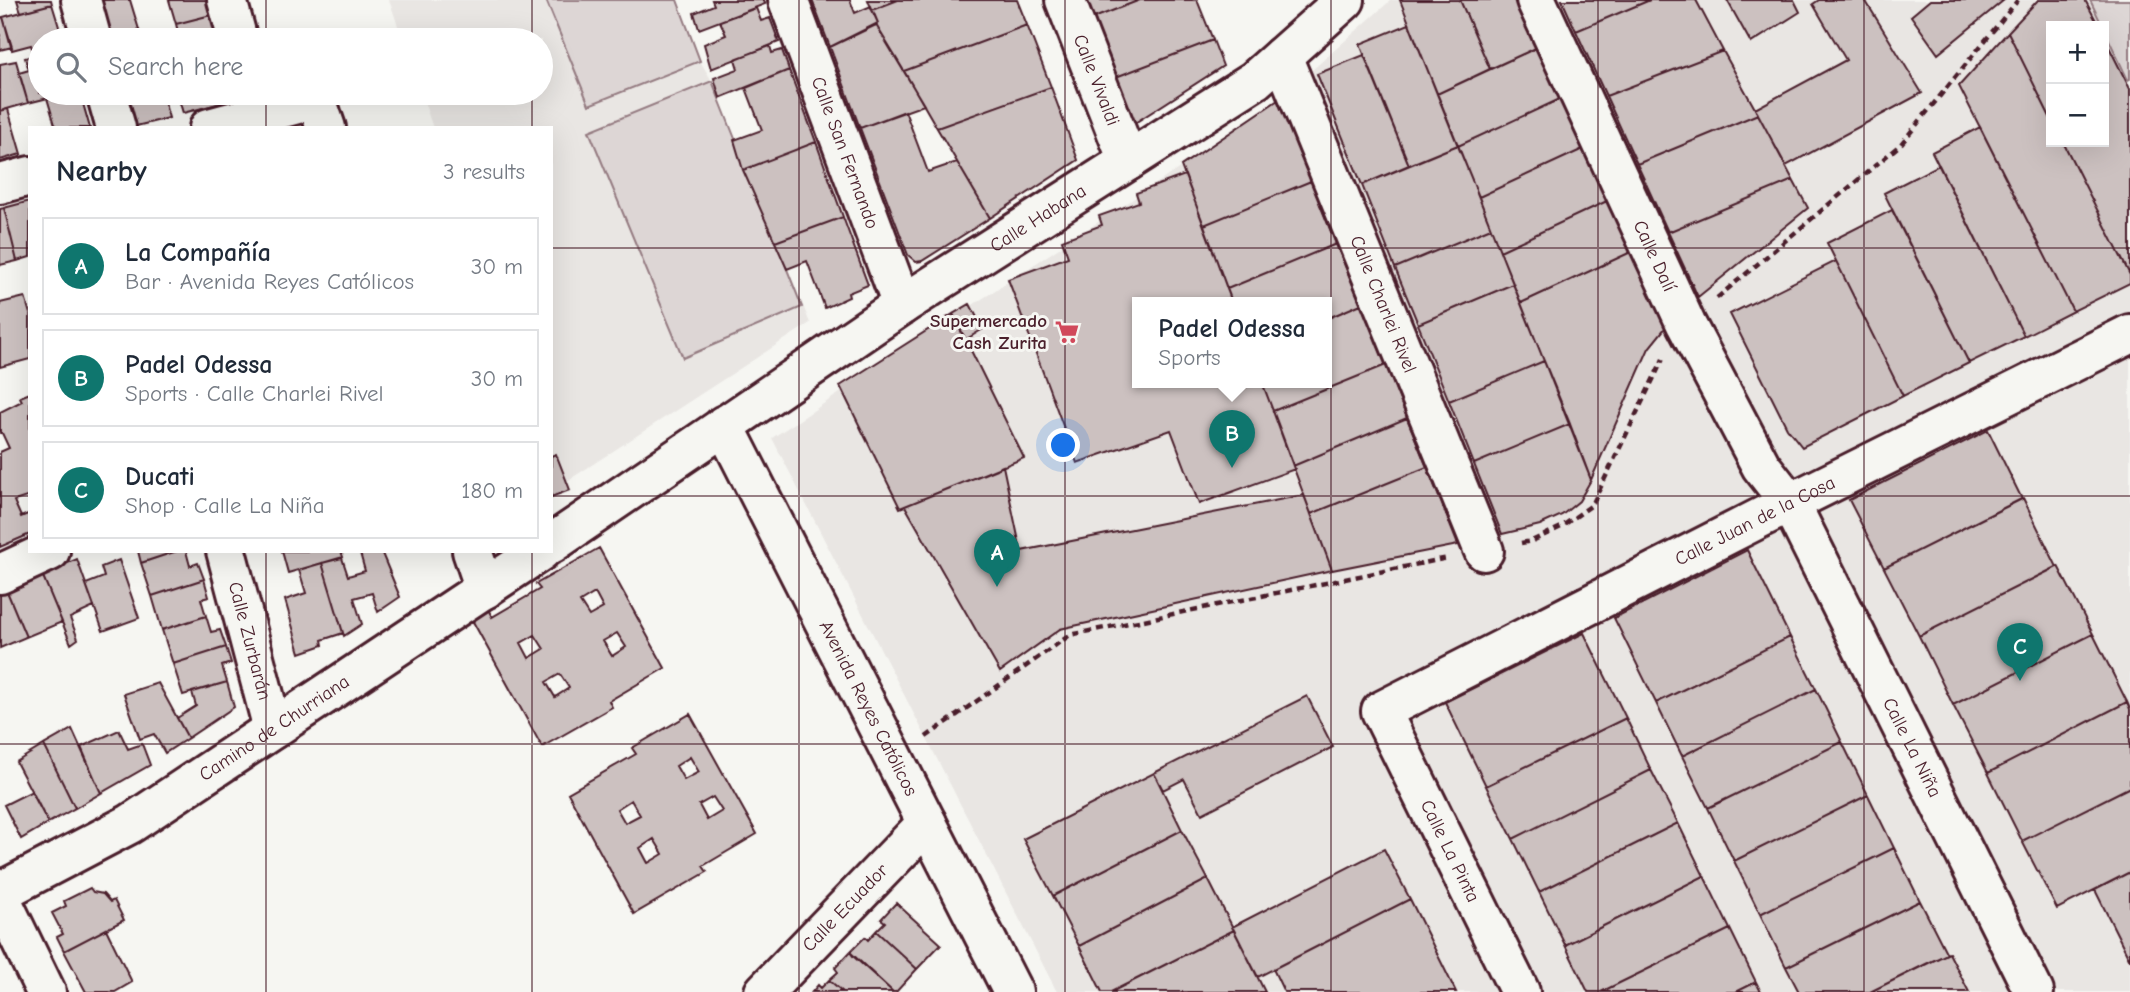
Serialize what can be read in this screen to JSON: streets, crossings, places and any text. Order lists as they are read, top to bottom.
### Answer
{
  "streets": {
    "street": [
      "Calle Vivaldi",
      "Calle San Fernando",
      "Calle Habana",
      "Calle Dalí",
      "Calle Charlei Rivel",
      "Calle Juan de la Cosa",
      "Calle Zurbarán",
      "Avenida Reyes Católicos",
      "Camino de Churriana",
      "Calle La Niña",
      "Calle La Pinta",
      "Calle Ecuador"
    ]
  },
  "crossings": [
    ["Calle Vivaldi", "Calle Habana"],
    ["Calle San Fernando", "Calle Habana"],
    ["Calle Habana", "Calle Charlei Rivel"],
    ["Calle Habana", "Avenida Reyes Católicos"],
    ["Calle Dalí", "Calle Juan de la Cosa"],
    ["Calle Dalí", "Calle La Niña"],
    ["Calle Juan de la Cosa", "Calle La Niña"],
    ["Calle Juan de la Cosa", "Calle La Pinta"],
    ["Calle Zurbarán", "Camino de Churriana"],
    ["Avenida Reyes Católicos", "Calle Ecuador"]
  ],
  "places": {
    "supermarket": ["Supermercado Cash Zurita"]
  },
  "page": {
    "map_buttons": ["+", "−"],
    "search": "Search here",
    "heading": ["Nearby", "3 results"],
    "list": [
      {
        "mark": "A",
        "name": "La Compañía",
        "note": "Bar · Avenida Reyes Católicos",
        "value": "30 m"
      },
      {
        "mark": "B",
        "name": "Padel Odessa",
        "note": "Sports · Calle Charlei Rivel",
        "value": "30 m"
      },
      {
        "mark": "C",
        "name": "Ducati",
        "note": "Shop · Calle La Niña",
        "value": "180 m"
      }
    ],
    "popup": ["Padel Odessa", "Sports"],
    "pins": ["B", "A", "C"]
  }
}
